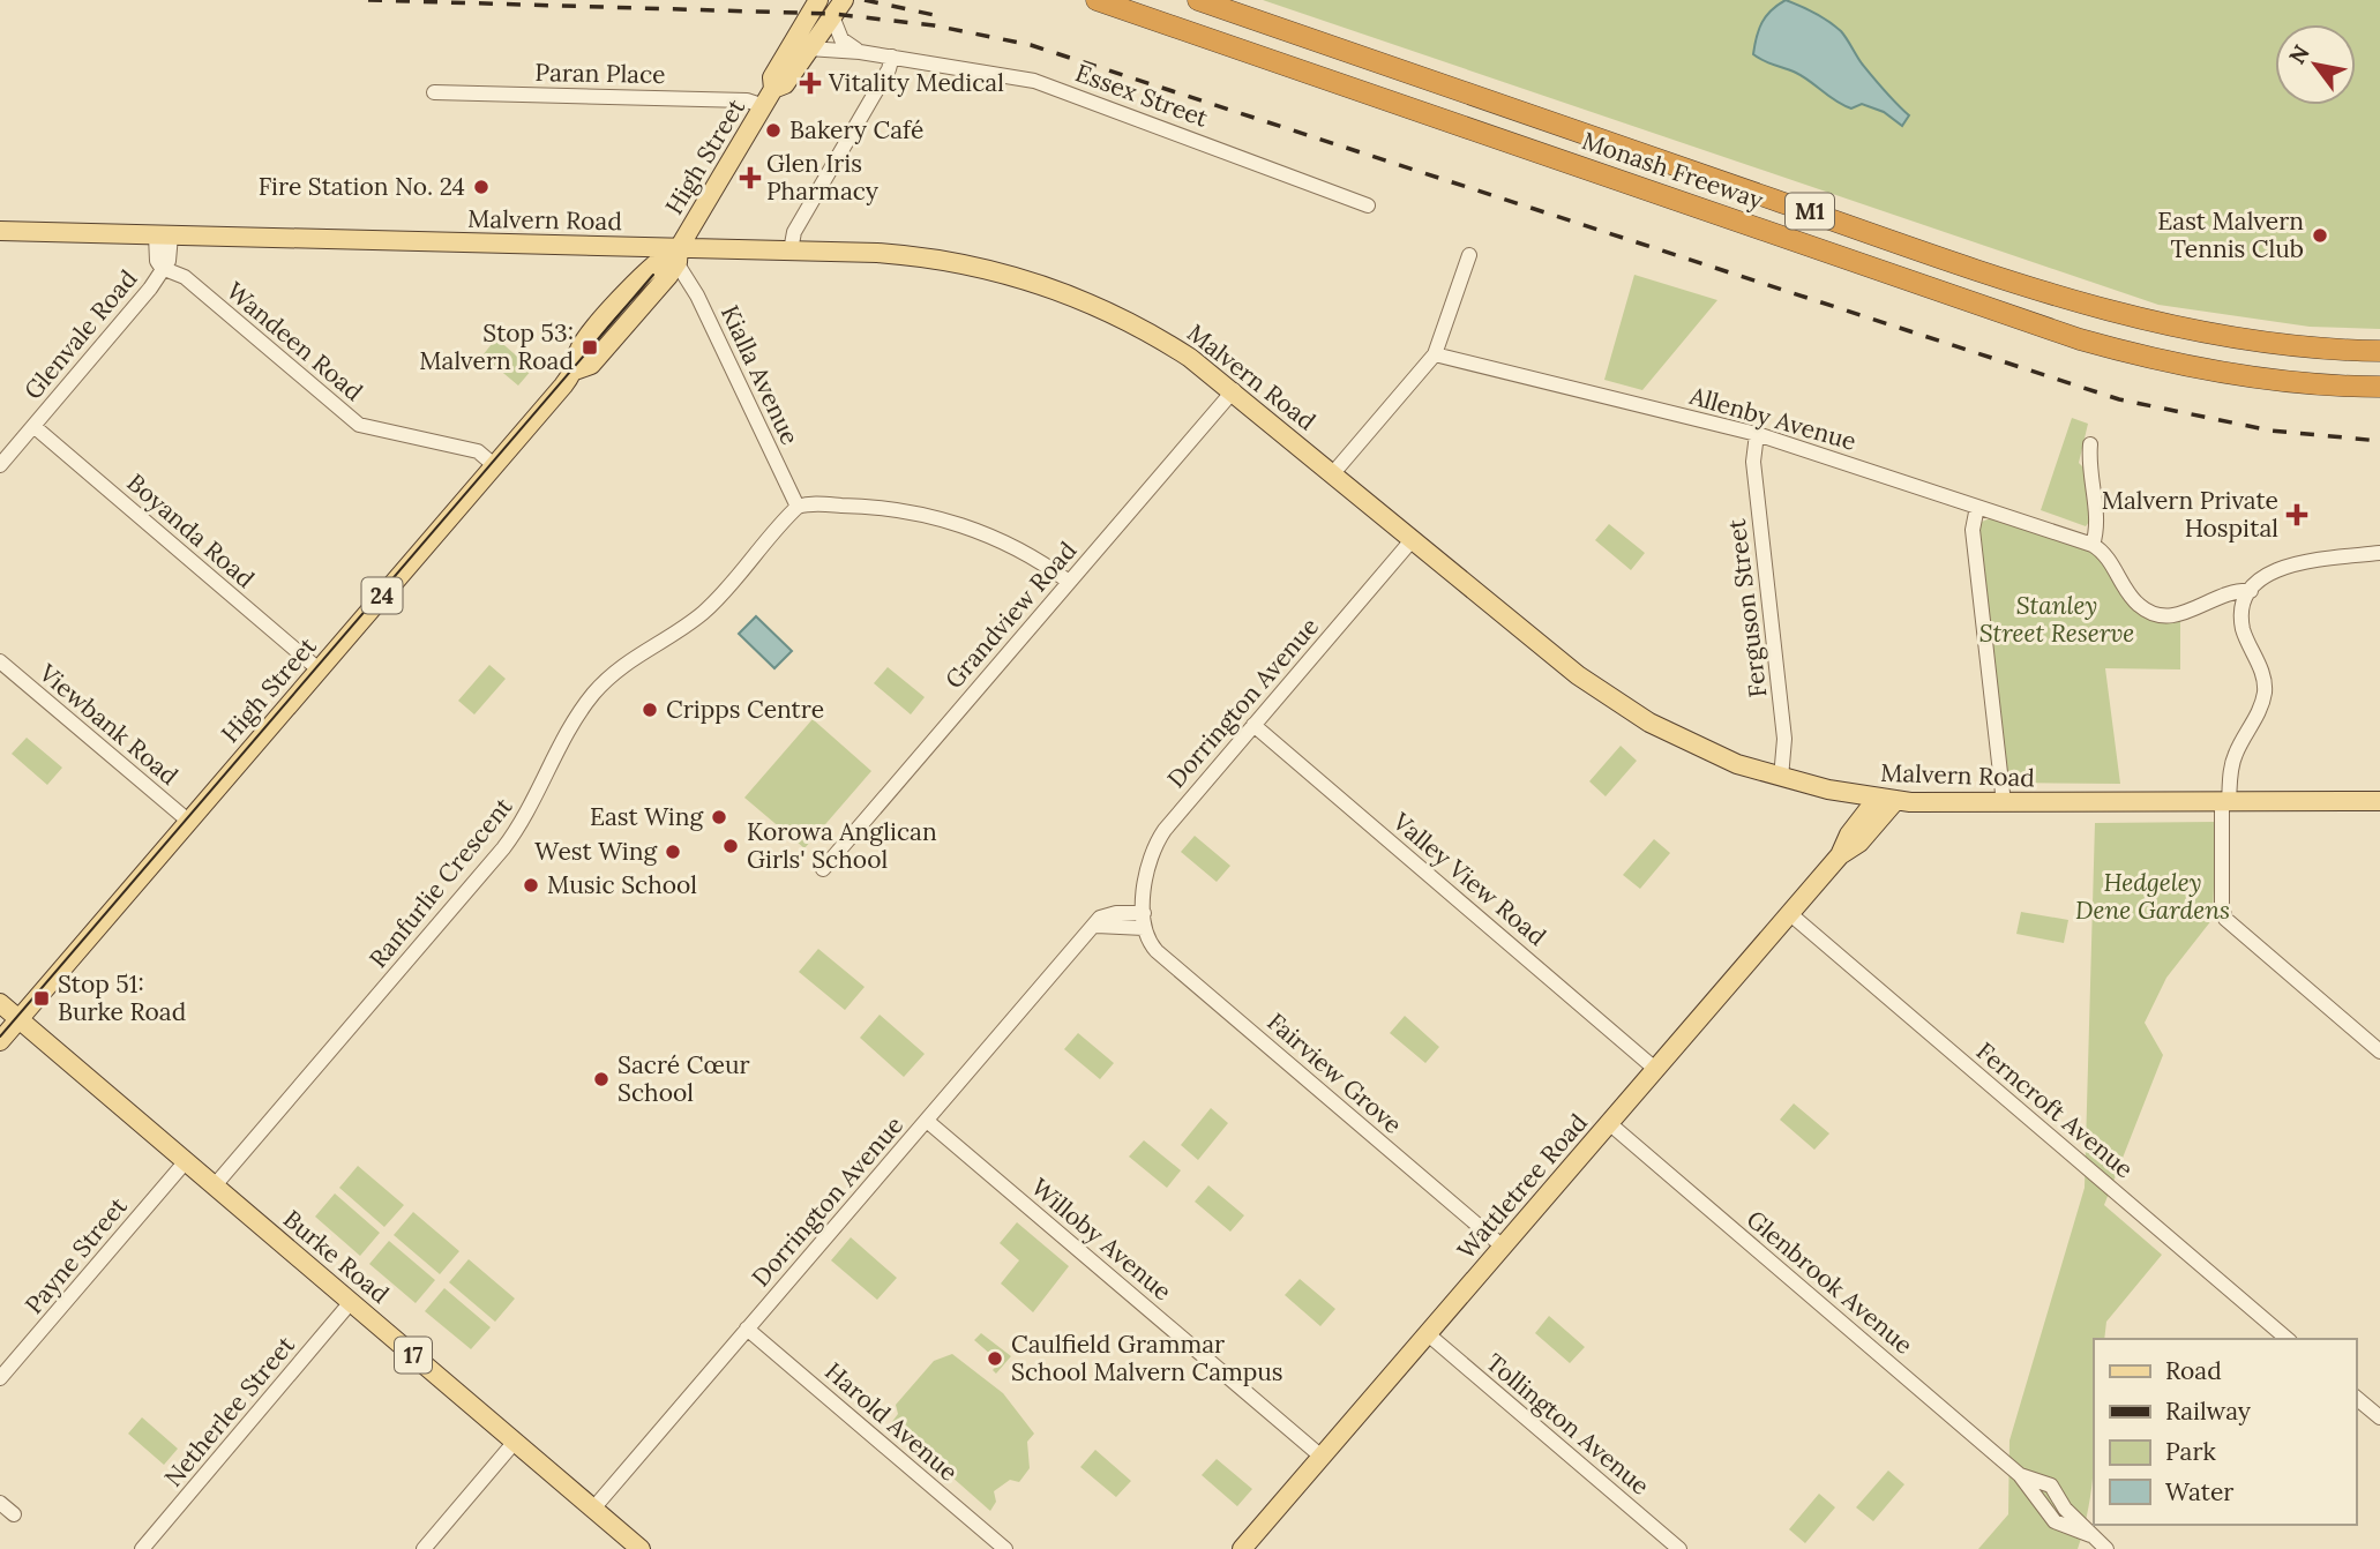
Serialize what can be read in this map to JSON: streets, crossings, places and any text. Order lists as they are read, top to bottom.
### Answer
{
  "streets": {
    "highway": ["Monash Freeway", "M1"],
    "main road": [
      "High Street",
      "Malvern Road",
      "24",
      "Wattletree Road",
      "Burke Road",
      "17"
    ],
    "street": [
      "Paran Place",
      "Essex Street",
      "Glenvale Road",
      "Wandeen Road",
      "Kialla Avenue",
      "Allenby Avenue",
      "Boyanda Road",
      "Ferguson Street",
      "Grandview Road",
      "Dorrington Avenue",
      "Viewbank Road",
      "Valley View Road",
      "Ranfurlie Crescent",
      "Fairview Grove",
      "Ferncroft Avenue",
      "Willoby Avenue",
      "Payne Street",
      "Glenbrook Avenue",
      "Netherlee Street",
      "Harold Avenue",
      "Tollington Avenue"
    ]
  },
  "crossings": [
    ["Paran Place", "High Street"],
    ["Essex Street", "High Street"],
    ["High Street", "Malvern Road"],
    ["High Street", "Wandeen Road"],
    ["High Street", "Kialla Avenue"],
    ["High Street", "Boyanda Road"],
    ["High Street", "Viewbank Road"],
    ["High Street", "Burke Road"],
    ["Malvern Road", "Glenvale Road"],
    ["Malvern Road", "Kialla Avenue"],
    ["Malvern Road", "Ferguson Street"],
    ["Malvern Road", "Grandview Road"],
    ["Malvern Road", "Dorrington Avenue"],
    ["Malvern Road", "Wattletree Road"],
    ["Glenvale Road", "Wandeen Road"],
    ["Glenvale Road", "Boyanda Road"],
    ["Kialla Avenue", "Ranfurlie Crescent"],
    ["Allenby Avenue", "Ferguson Street"],
    ["Dorrington Avenue", "Valley View Road"],
    ["Dorrington Avenue", "Fairview Grove"],
    ["Dorrington Avenue", "Willoby Avenue"],
    ["Dorrington Avenue", "Burke Road"],
    ["Dorrington Avenue", "Harold Avenue"],
    ["Valley View Road", "Wattletree Road"],
    ["Ranfurlie Crescent", "Burke Road"],
    ["Fairview Grove", "Wattletree Road"],
    ["Ferncroft Avenue", "Wattletree Road"],
    ["Wattletree Road", "Willoby Avenue"],
    ["Wattletree Road", "Glenbrook Avenue"],
    ["Wattletree Road", "Tollington Avenue"],
    ["Payne Street", "Burke Road"],
    ["Burke Road", "Netherlee Street"]
  ],
  "parks": ["Stanley Street Reserve", "Hedgeley Dene Gardens"],
  "places": {
    "health": ["Vitality Medical", "Glen Iris Pharmacy", "Malvern Private Hospital"],
    "other": [
      "Bakery Café",
      "Fire Station No. 24",
      "East Malvern Tennis Club",
      "Cripps Centre",
      "East Wing",
      "Korowa Anglican Girls' School",
      "West Wing",
      "Music School",
      "Sacré Cœur School",
      "Caulfield Grammar School Malvern Campus"
    ],
    "transit": ["Stop 53: Malvern Road", "Stop 51: Burke Road"]
  },
  "legend": [
    "Road",
    "Railway",
    "Park",
    "Water"
  ],
  "north": "top left"
}
